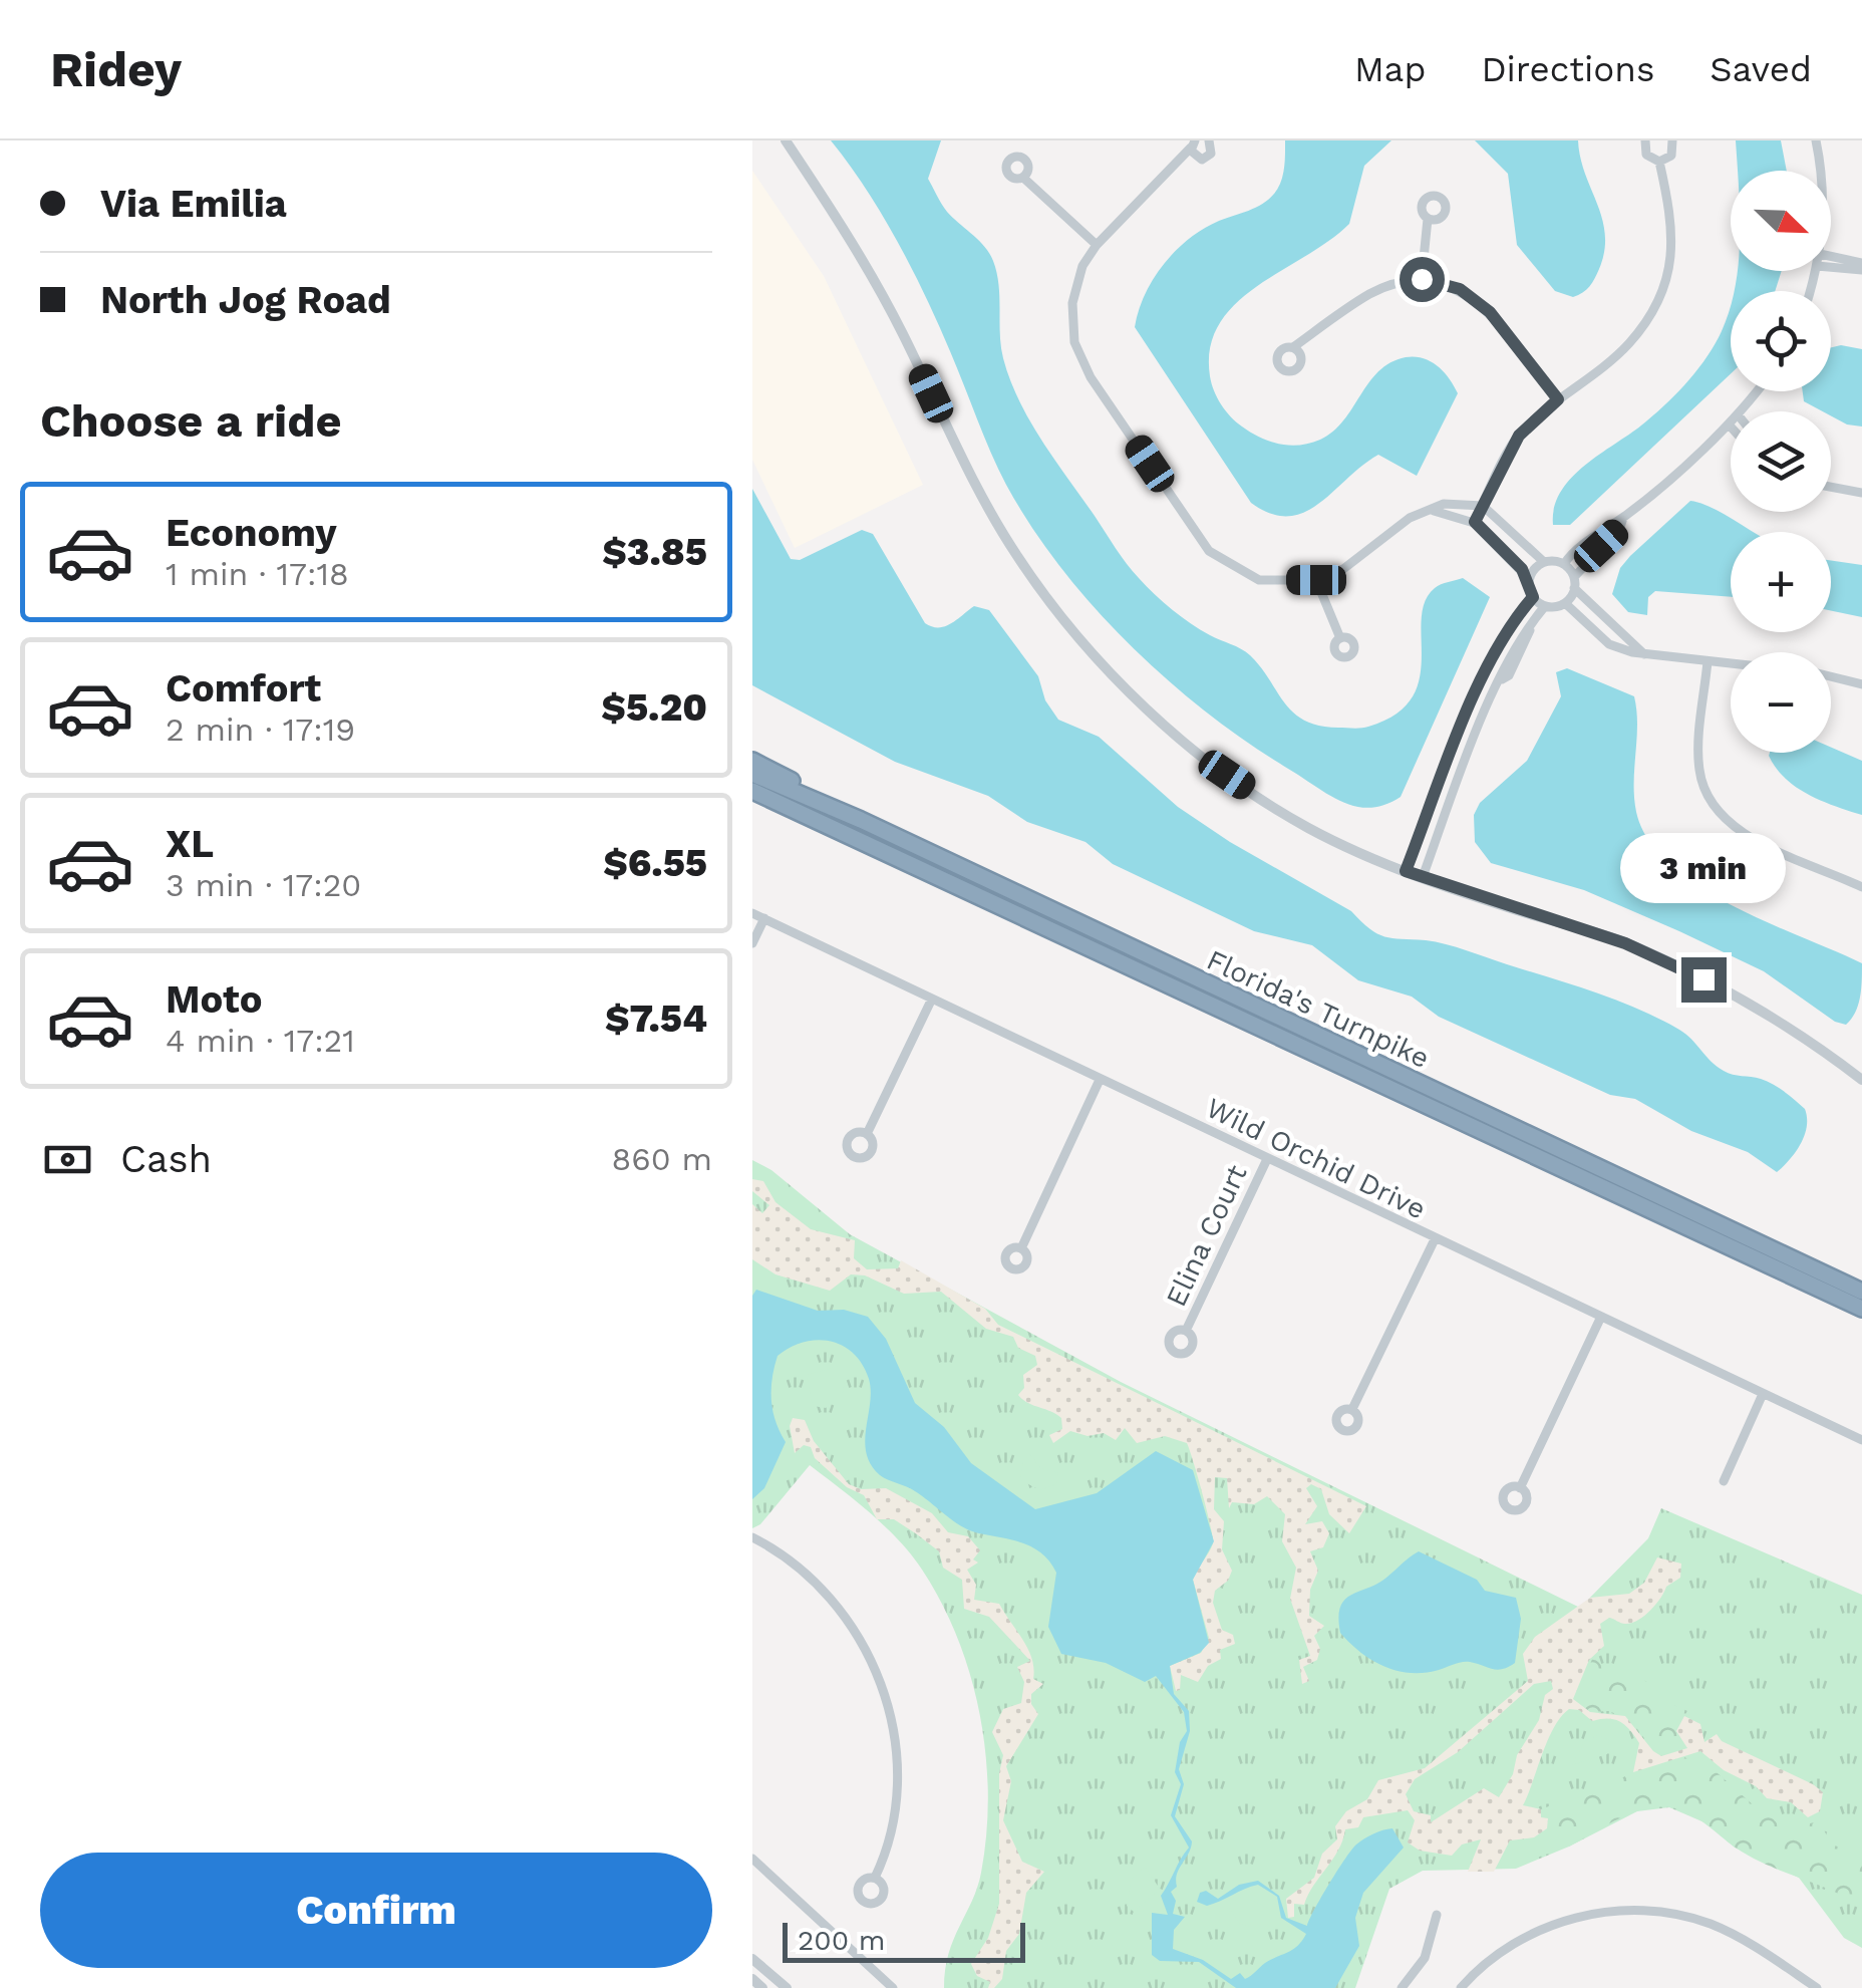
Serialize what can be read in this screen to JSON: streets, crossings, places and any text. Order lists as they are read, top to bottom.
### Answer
{
  "streets": {
    "highway": ["Florida's Turnpike"],
    "street": ["Wild Orchid Drive", "Elina Court"]
  },
  "crossings": [
    ["Wild Orchid Drive", "Elina Court"]
  ],
  "scale_bar": "200 m",
  "north": "bottom right",
  "page": {
    "header": "Ridey",
    "nav": ["Map", "Directions", "Saved"],
    "banner": ["Via Emilia", "North Jog Road"],
    "map_buttons": ["+", "−"],
    "heading": "Choose a ride",
    "list": [
      {
        "name": "Economy",
        "note": "1 min · 17:18",
        "value": "$3.85"
      },
      {
        "name": "Comfort",
        "note": "2 min · 17:19",
        "value": "$5.20"
      },
      {
        "name": "XL",
        "note": "3 min · 17:20",
        "value": "$6.55"
      },
      {
        "name": "Moto",
        "note": "4 min · 17:21",
        "value": "$7.54"
      }
    ],
    "bubble": "3 min",
    "pay": ["Cash", "860 m"],
    "buttons": "Confirm",
    "scale": "200 m"
  }
}
